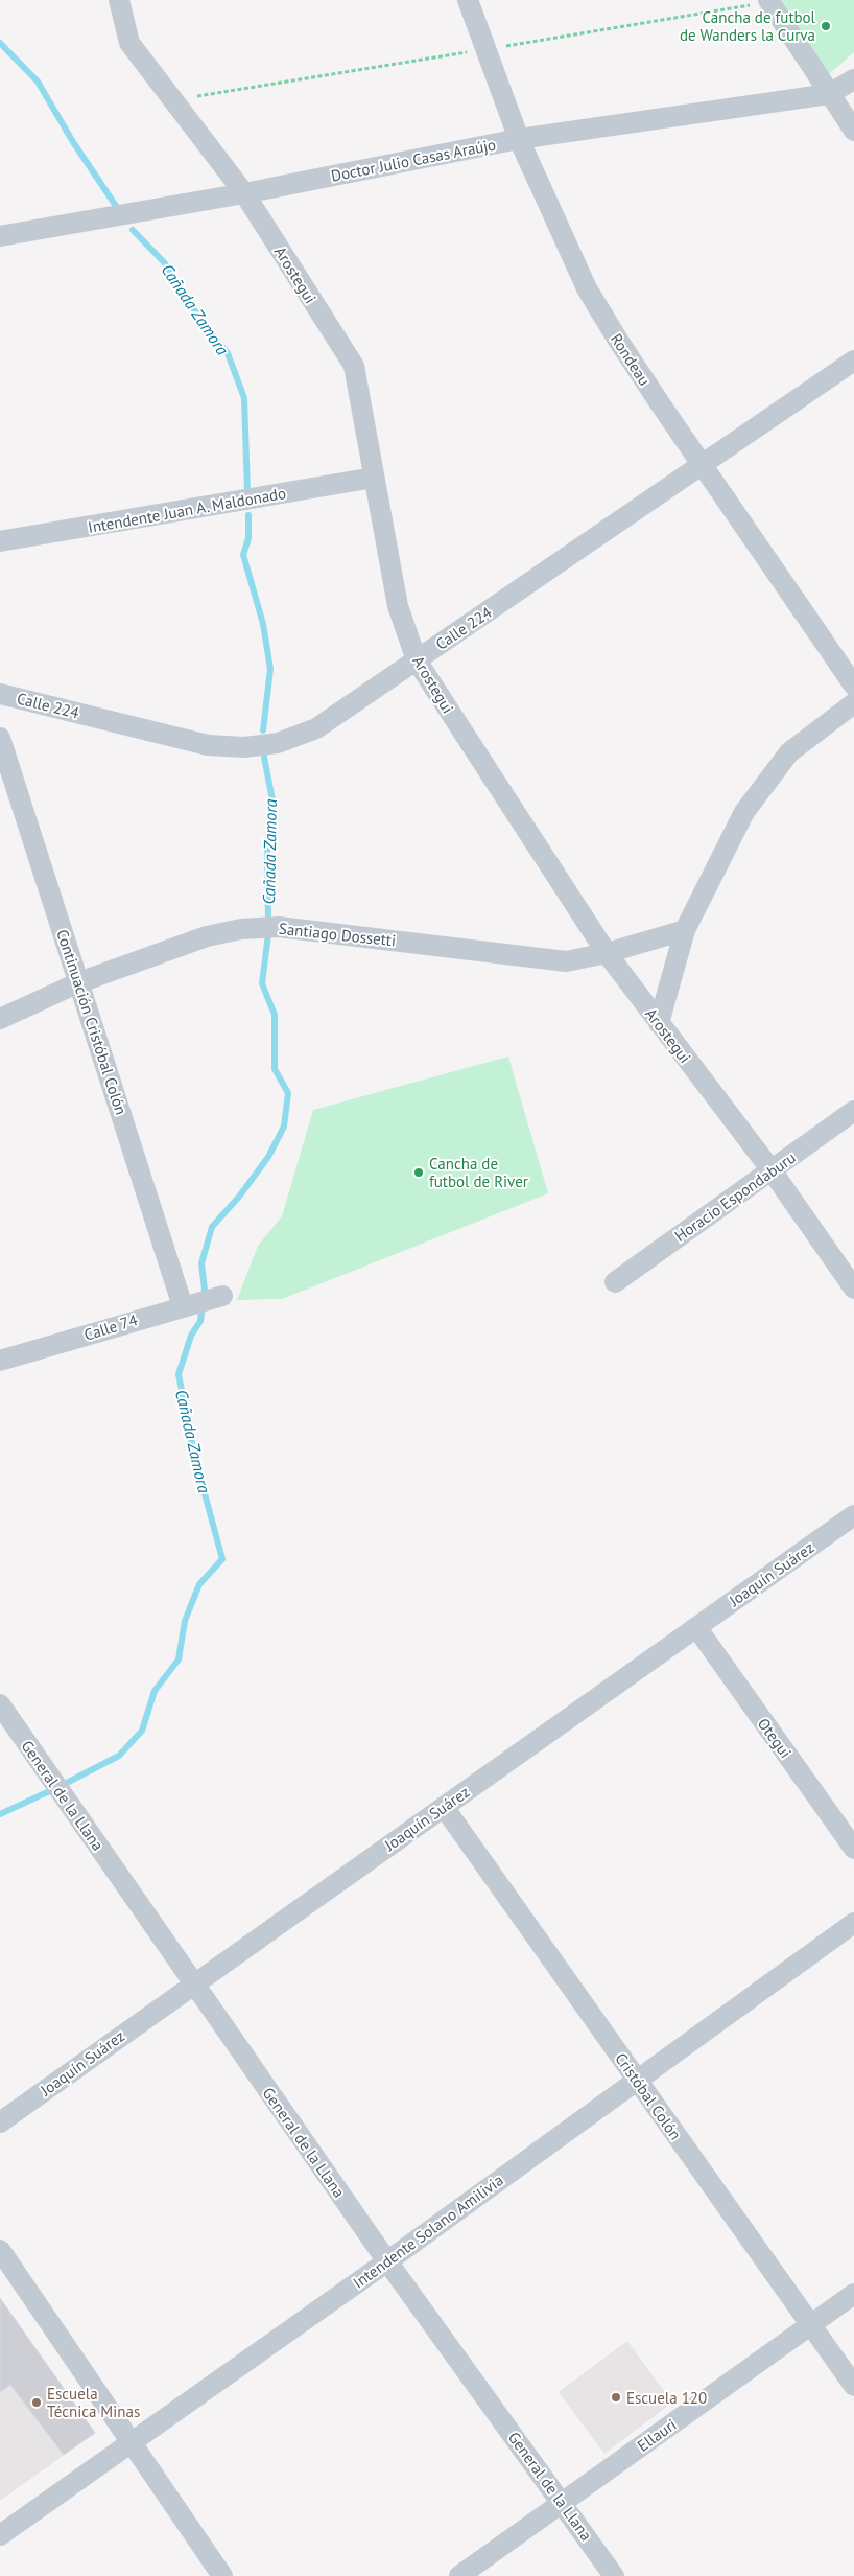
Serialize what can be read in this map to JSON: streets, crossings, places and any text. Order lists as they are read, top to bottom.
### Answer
{
  "streets": {
    "street": [
      "Doctor Julio Casas Araújo",
      "Arostegui",
      "Rondeau",
      "Intendente Juan A. Maldonado",
      "Calle 224",
      "Santiago Dossetti",
      "Continuación Cristóbal Colón",
      "Horacio Espondaburu",
      "Calle 74",
      "Joaquín Suárez",
      "Otegui",
      "General de la Llana",
      "Cristóbal Colón",
      "Intendente Solano Amilivia",
      "Ellauri"
    ]
  },
  "crossings": [
    ["Doctor Julio Casas Araújo", "Arostegui"],
    ["Doctor Julio Casas Araújo", "Rondeau"],
    ["Arostegui", "Intendente Juan A. Maldonado"],
    ["Arostegui", "Calle 224"],
    ["Arostegui", "Santiago Dossetti"],
    ["Arostegui", "Horacio Espondaburu"],
    ["Rondeau", "Calle 224"],
    ["Santiago Dossetti", "Continuación Cristóbal Colón"],
    ["Continuación Cristóbal Colón", "Calle 74"],
    ["Joaquín Suárez", "Otegui"],
    ["Joaquín Suárez", "General de la Llana"],
    ["Joaquín Suárez", "Cristóbal Colón"],
    ["General de la Llana", "Intendente Solano Amilivia"],
    ["General de la Llana", "Ellauri"],
    ["Cristóbal Colón", "Intendente Solano Amilivia"],
    ["Cristóbal Colón", "Ellauri"]
  ],
  "water": ["Cañada Zamora"],
  "places": [
    "Cancha de futbol de Wanders la Curva",
    "Cancha de futbol de River",
    "Escuela 120",
    "Escuela Técnica Minas"
  ]
}
